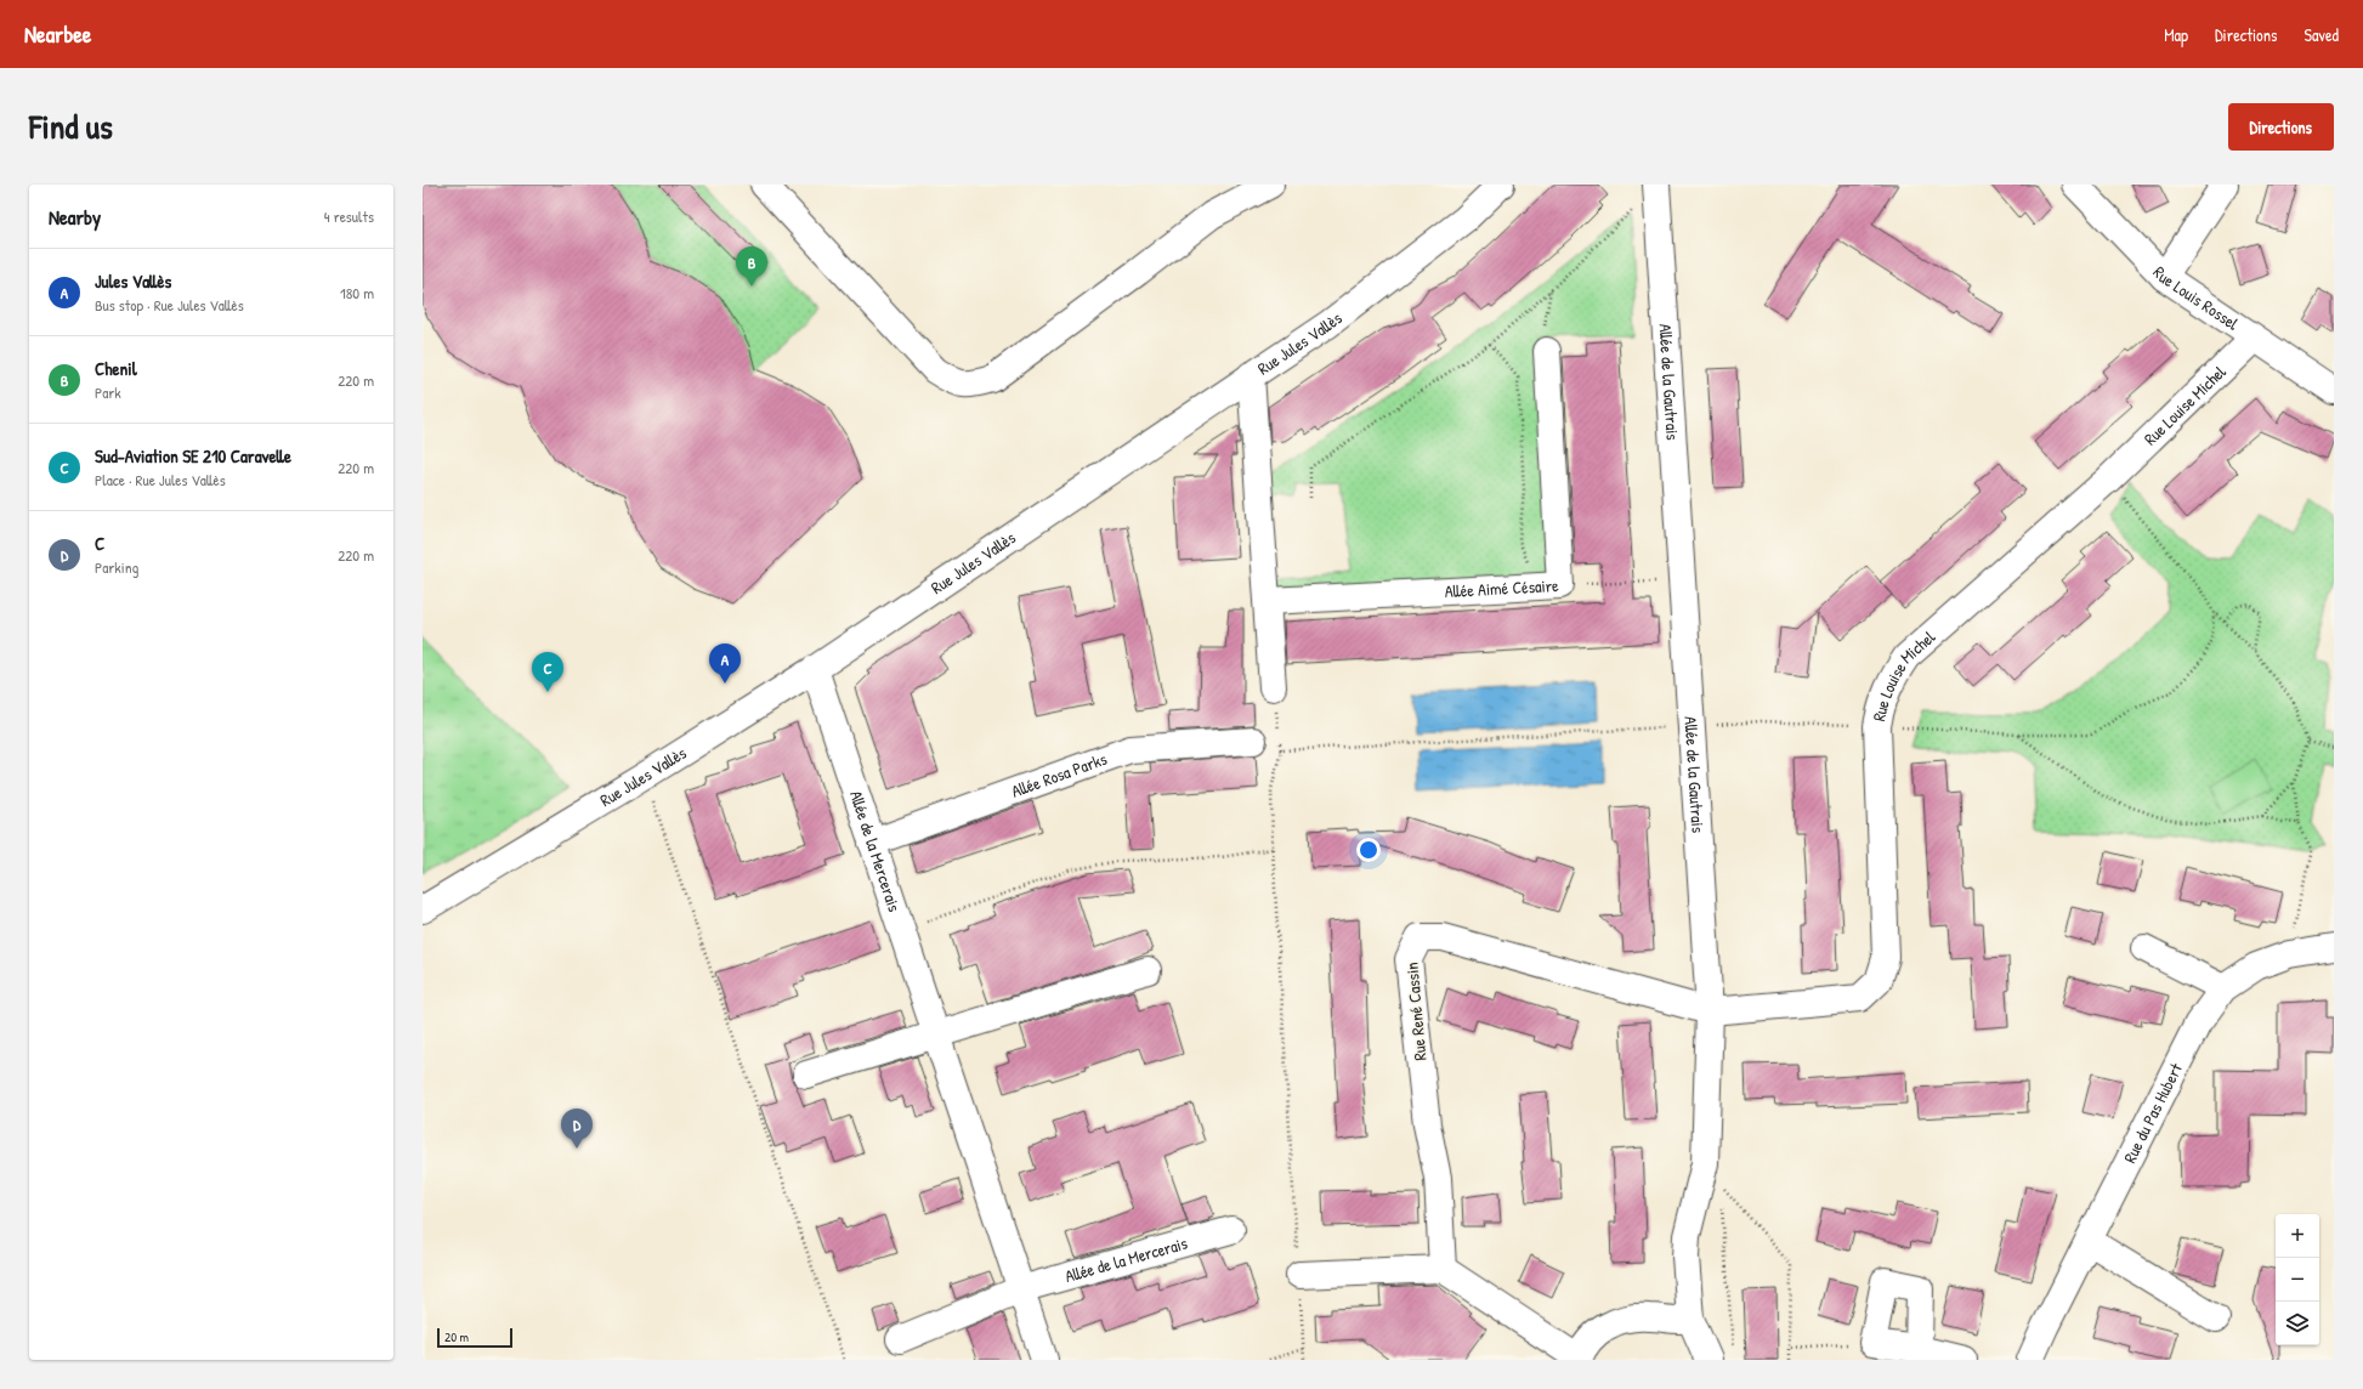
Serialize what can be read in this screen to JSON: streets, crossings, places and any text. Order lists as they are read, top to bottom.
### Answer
{
  "streets": {
    "street": [
      "Rue Louis Rossel",
      "Rue Jules Vallès",
      "Allée de la Gautrais",
      "Rue Louise Michel",
      "Allée Aimé Césaire",
      "Allée Rosa Parks",
      "Allée de la Mercerais",
      "Rue René Cassin",
      "Rue du Pas Hubert"
    ]
  },
  "crossings": [
    ["Rue Louis Rossel", "Rue Louise Michel"],
    ["Rue Jules Vallès", "Allée de la Mercerais"],
    ["Allée de la Gautrais", "Rue Louise Michel"],
    ["Allée de la Gautrais", "Rue René Cassin"],
    ["Rue Louise Michel", "Rue René Cassin"],
    ["Allée Rosa Parks", "Allée de la Mercerais"]
  ],
  "scale_bar": "20 m",
  "page": {
    "header": "Nearbee",
    "nav": ["Map", "Directions", "Saved"],
    "title": "Find us",
    "buttons": "Directions",
    "heading": ["Nearby", "4 results"],
    "pins": [
      "B",
      "A",
      "C",
      "D"
    ],
    "list": [
      {
        "mark": "A",
        "name": "Jules Vallès",
        "note": "Bus stop · Rue Jules Vallès",
        "value": "180 m"
      },
      {
        "mark": "B",
        "name": "Chenil",
        "note": "Park",
        "value": "220 m"
      },
      {
        "mark": "C",
        "name": "Sud-Aviation SE 210 Caravelle",
        "note": "Place · Rue Jules Vallès",
        "value": "220 m"
      },
      {
        "mark": "D",
        "name": "C",
        "note": "Parking",
        "value": "220 m"
      }
    ],
    "map_buttons": ["+", "−"],
    "scale": "20 m"
  }
}
